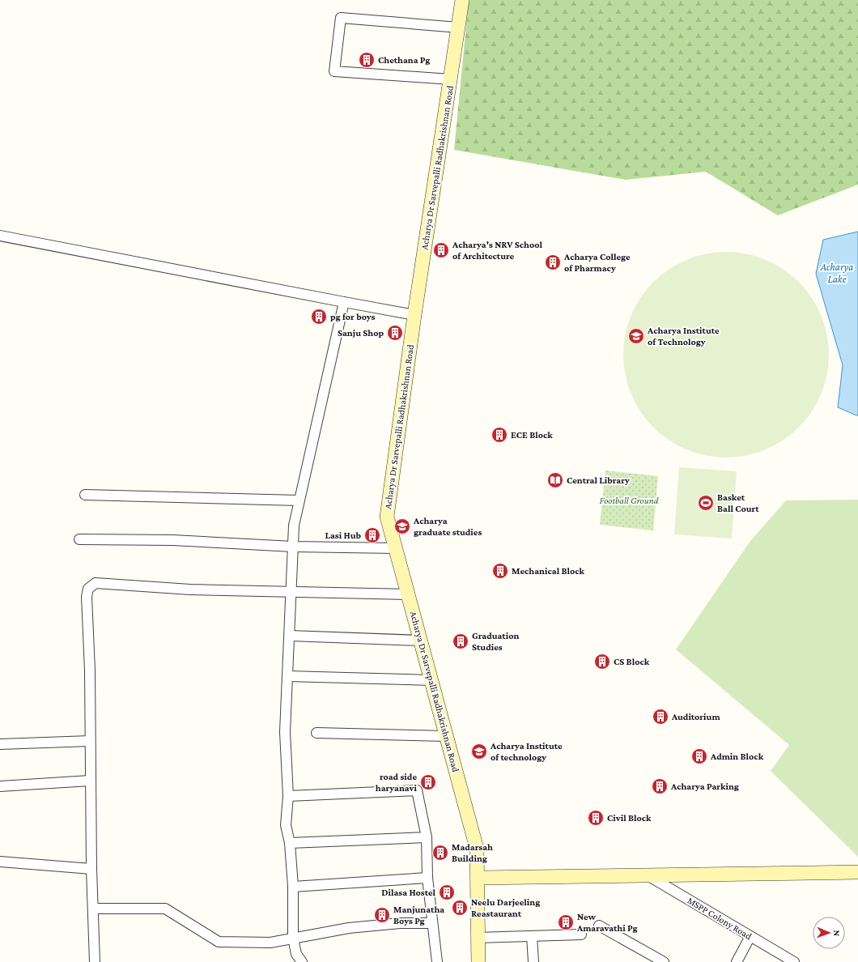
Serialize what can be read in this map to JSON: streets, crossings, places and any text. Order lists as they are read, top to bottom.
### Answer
{
  "streets": {
    "street": ["Acharya Dr Sarvepalli Radhakrishnan Road", "MSPP Colony Road"]
  },
  "water": ["Acharya Lake"],
  "parks": ["Football Ground"],
  "places": {
    "building": [
      "Chethana Pg",
      "Acharya's NRV School of Architecture",
      "Acharya College of Pharmacy",
      "pg for boys",
      "Sanju Shop",
      "ECE Block",
      "Lasi Hub",
      "Mechanical Block",
      "Graduation Studies",
      "CS Block",
      "Auditorium",
      "Admin Block",
      "road side haryanavi",
      "Acharya Parking",
      "Civil Block",
      "Madarsah Building",
      "Dilasa Hostel",
      "Neelu Darjeeling Reastaurant",
      "Manjunatha Boys Pg",
      "New Amaravathi Pg"
    ],
    "school or university": ["Acharya Institute of Technology", "Acharya graduate studies", "Acharya Institute of technology"],
    "library": ["Central Library"],
    "sports": ["Basket Ball Court"]
  },
  "north": "right"
}
